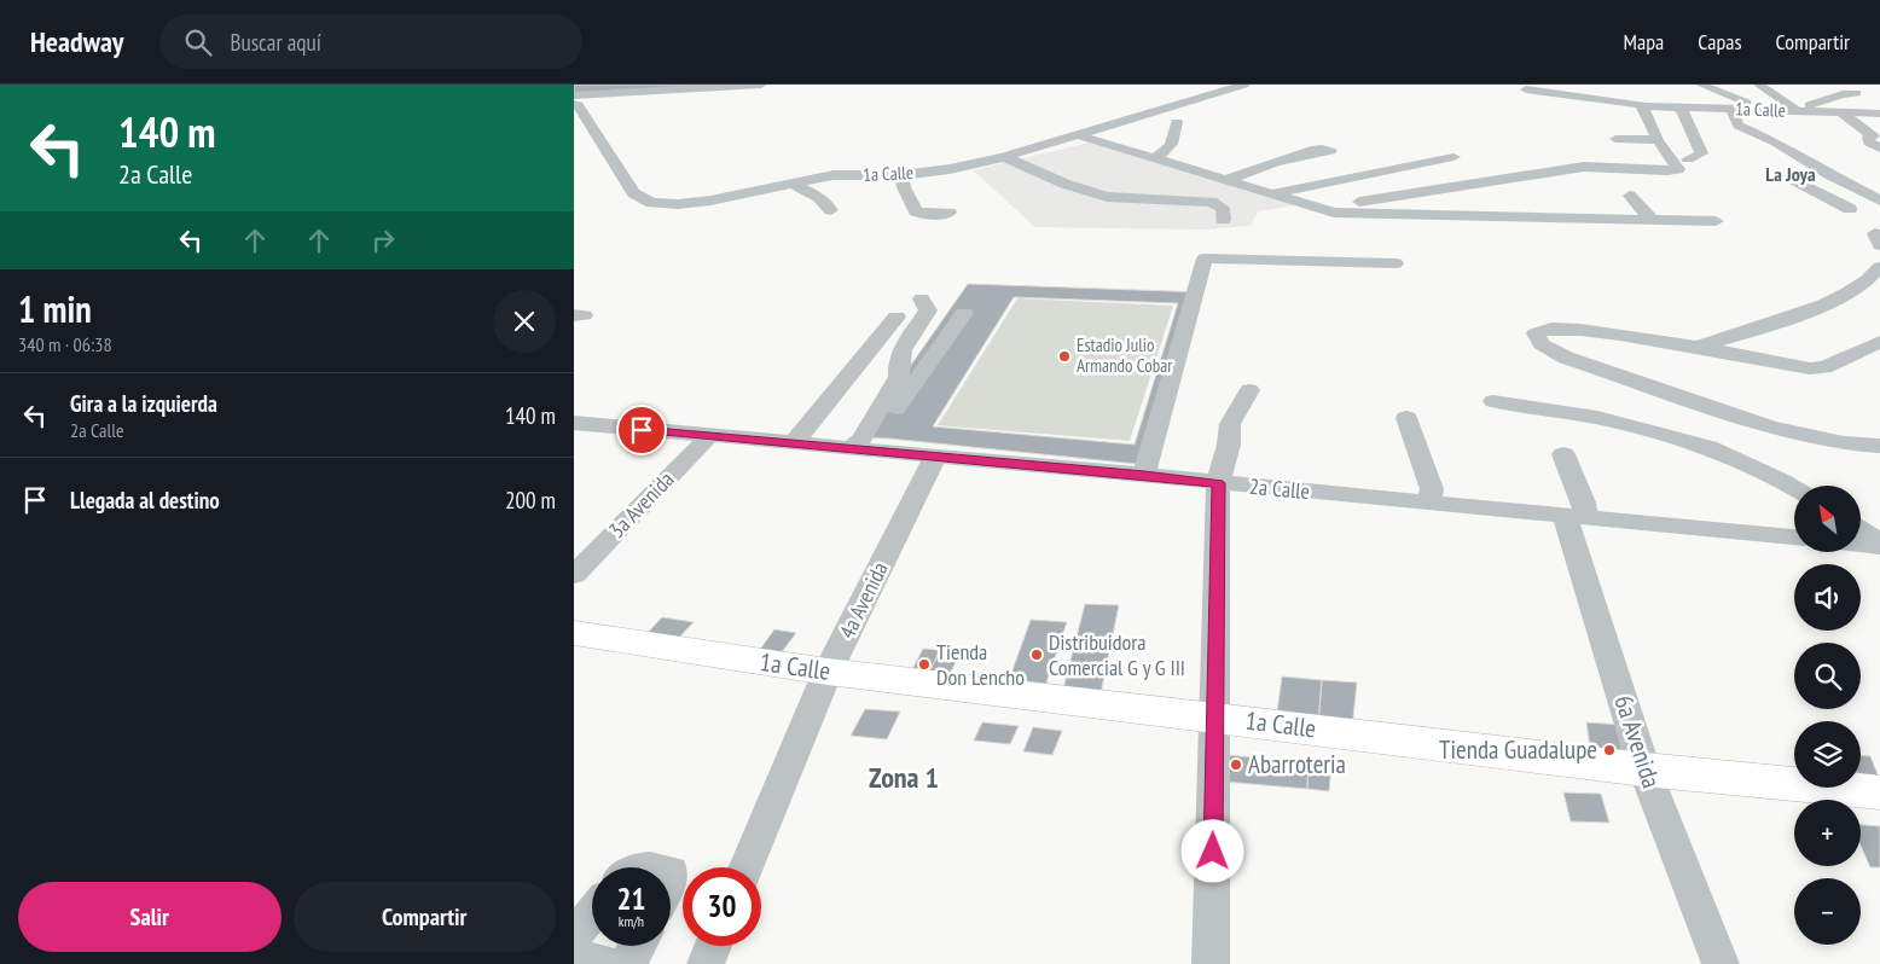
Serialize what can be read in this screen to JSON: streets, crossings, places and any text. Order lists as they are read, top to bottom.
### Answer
{
  "streets": {
    "main road": ["1a Calle"],
    "street": [
      "2a Calle",
      "3a Avenida",
      "4a Avenida",
      "6a Avenida"
    ]
  },
  "crossings": [
    ["1a Calle", "4a Avenida"],
    ["1a Calle", "6a Avenida"],
    ["2a Calle", "3a Avenida"],
    ["2a Calle", "4a Avenida"],
    ["2a Calle", "6a Avenida"]
  ],
  "districts": ["La Joya", "Zona 1"],
  "places": [
    "Estadio Julio Armando Cobar",
    "Distribuidora Comercial G y G III",
    "Tienda Don Lencho",
    "Tienda Guadalupe",
    "Abarroteria"
  ],
  "north": "top left",
  "page": {
    "header": "Headway",
    "search": "Buscar aquí",
    "nav": ["Mapa", "Capas", "Compartir"],
    "turn": ["140 m", "2a Calle"],
    "heading": ["1 min", "340 m · 06:38"],
    "list": [
      {
        "name": "Gira a la izquierda",
        "note": "2a Calle",
        "value": "140 m"
      },
      {
        "name": "Llegada al destino",
        "value": "200 m"
      }
    ],
    "map_buttons": ["+", "−"],
    "speed": "21 km/h",
    "limit": "30",
    "buttons": ["Salir", "Compartir"]
  }
}
